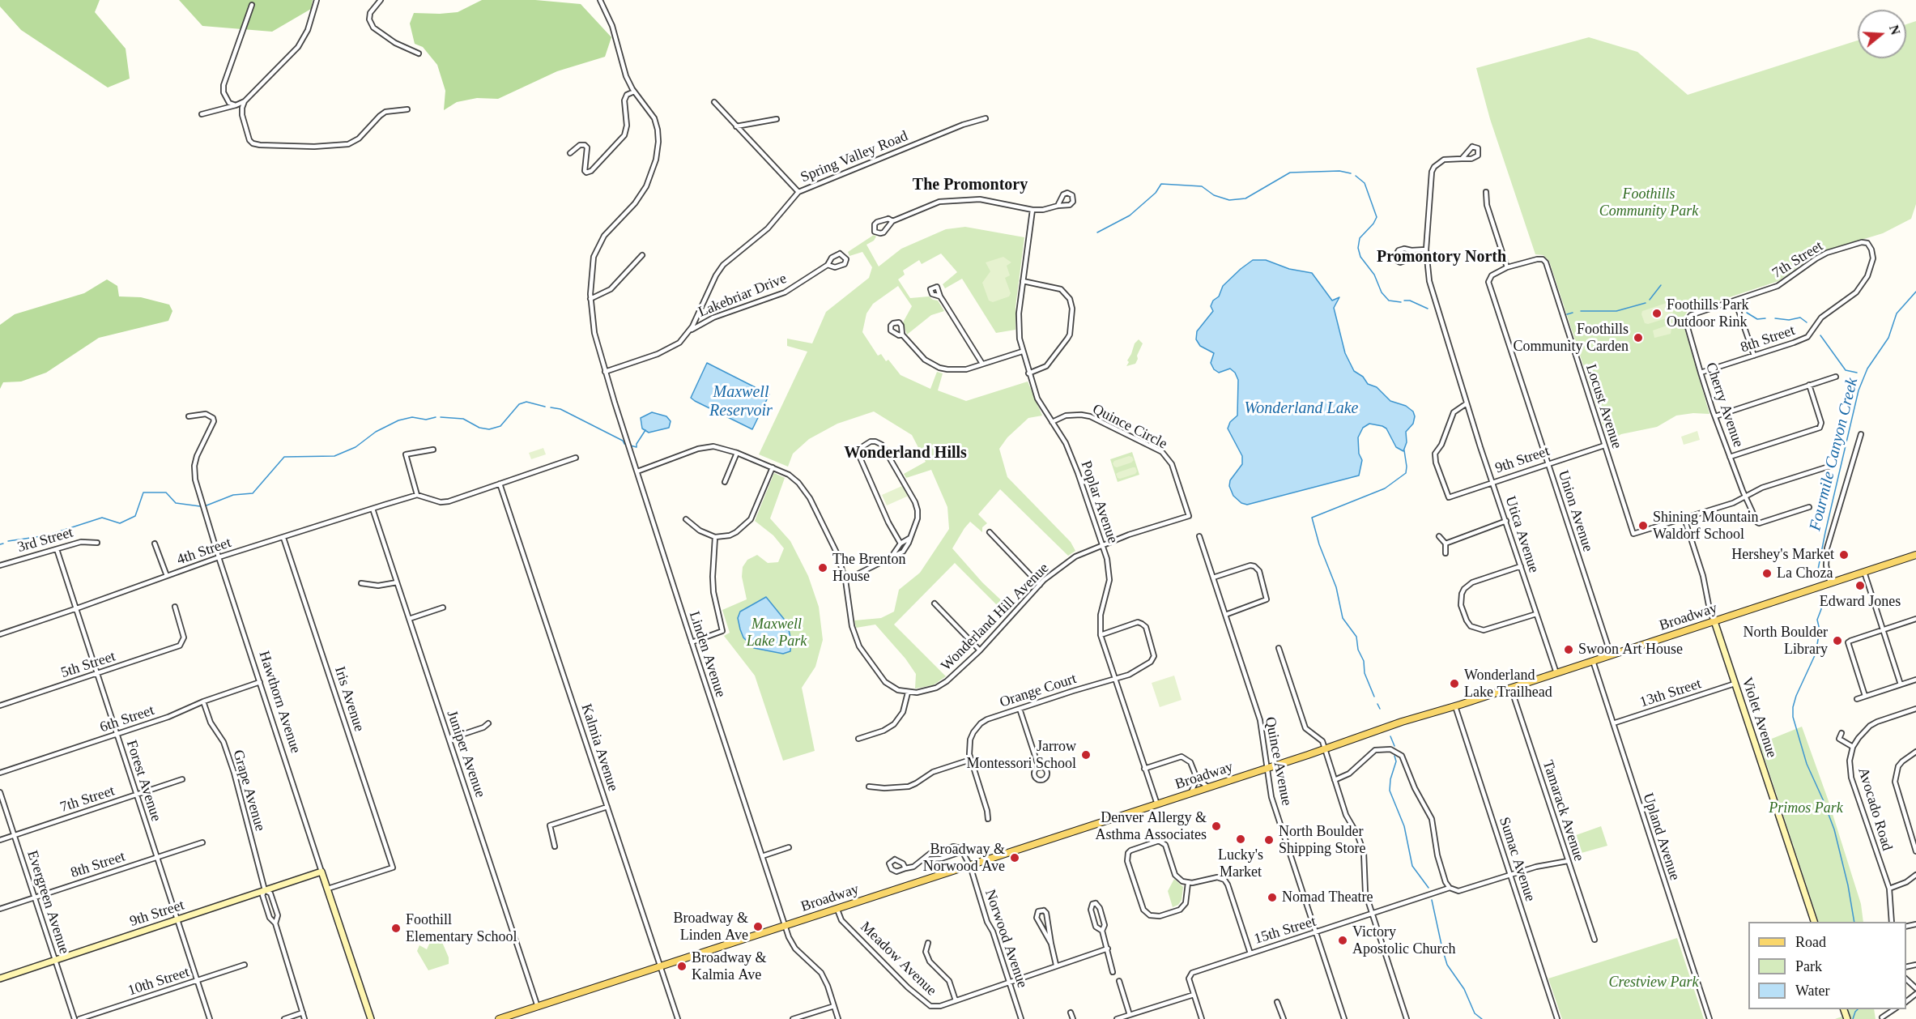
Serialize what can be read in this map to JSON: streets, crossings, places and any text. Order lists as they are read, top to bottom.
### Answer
{
  "streets": {
    "main road": ["Broadway"],
    "street": [
      "Spring Valley Road",
      "7th Street",
      "Lakebriar Drive",
      "8th Street",
      "Cherry Avenue",
      "Locust Avenue",
      "Quince Circle",
      "9th Street",
      "Poplar Avenue",
      "Union Avenue",
      "Utica Avenue",
      "3rd Street",
      "4th Street",
      "Wonderland Hill Avenue",
      "Linden Avenue",
      "5th Street",
      "Orange Court",
      "13th Street",
      "Iris Avenue",
      "Hawthorn Avenue",
      "Violet Avenue",
      "6th Street",
      "Kalmia Avenue",
      "Juniper Avenue",
      "Quince Avenue",
      "Forest Avenue",
      "Grape Avenue",
      "Avocado Road",
      "Tamarack Avenue",
      "Upland Avenue",
      "Sumac Avenue",
      "Evergreen Avenue",
      "15th Street",
      "Norwood Avenue",
      "Meadow Avenue",
      "10th Street"
    ]
  },
  "crossings": [
    ["Spring Valley Road", "Lakebriar Drive"],
    ["Spring Valley Road", "Linden Avenue"],
    ["7th Street", "8th Street"],
    ["7th Street", "Cherry Avenue"],
    ["7th Street", "Forest Avenue"],
    ["7th Street", "Evergreen Avenue"],
    ["8th Street", "Cherry Avenue"],
    ["8th Street", "Forest Avenue"],
    ["8th Street", "Evergreen Avenue"],
    ["Locust Avenue", "9th Street"],
    ["Locust Avenue", "Union Avenue"],
    ["Locust Avenue", "Violet Avenue"],
    ["Quince Circle", "Poplar Avenue"],
    ["Quince Circle", "Wonderland Hill Avenue"],
    ["9th Street", "Union Avenue"],
    ["9th Street", "Utica Avenue"],
    ["9th Street", "Hawthorn Avenue"],
    ["9th Street", "Forest Avenue"],
    ["9th Street", "Grape Avenue"],
    ["9th Street", "Evergreen Avenue"],
    ["Poplar Avenue", "Wonderland Hill Avenue"],
    ["Poplar Avenue", "Broadway"],
    ["Poplar Avenue", "Orange Court"],
    ["Union Avenue", "Broadway"],
    ["Utica Avenue", "Broadway"],
    ["3rd Street", "Forest Avenue"],
    ["4th Street", "Iris Avenue"],
    ["4th Street", "Hawthorn Avenue"],
    ["4th Street", "Juniper Avenue"],
    ["4th Street", "Forest Avenue"],
    ["Broadway", "Linden Avenue"],
    ["Broadway", "Violet Avenue"],
    ["Broadway", "Kalmia Avenue"],
    ["Broadway", "Juniper Avenue"],
    ["Broadway", "Quince Avenue"],
    ["Broadway", "Tamarack Avenue"],
    ["Broadway", "Upland Avenue"],
    ["Broadway", "Sumac Avenue"],
    ["Broadway", "Norwood Avenue"],
    ["Broadway", "Meadow Avenue"],
    ["5th Street", "Forest Avenue"],
    ["13th Street", "Violet Avenue"],
    ["13th Street", "Upland Avenue"],
    ["Iris Avenue", "Hawthorn Avenue"],
    ["Hawthorn Avenue", "6th Street"],
    ["6th Street", "Forest Avenue"],
    ["6th Street", "Grape Avenue"],
    ["Quince Avenue", "15th Street"],
    ["Forest Avenue", "10th Street"],
    ["Tamarack Avenue", "15th Street"],
    ["Sumac Avenue", "15th Street"],
    ["Norwood Avenue", "Meadow Avenue"]
  ],
  "districts": ["The Promontory", "Promontory North", "Wonderland Hills"],
  "water": ["Maxwell Reservoir", "Wonderland Lake", "Fourmile Canyon Creek"],
  "parks": [
    "Foothills Community Park",
    "Maxwell Lake Park",
    "Primos Park",
    "Crestview Park"
  ],
  "places": [
    "Foothills Park Outdoor Rink",
    "Foothills Community Carden",
    "Shining Mountain Waldorf School",
    "Hershey's Market",
    "The Brenton House",
    "La Choza",
    "Edward Jones",
    "North Boulder Library",
    "Swoon Art House",
    "Wonderland Lake Trailhead",
    "Jarrow Montessori School",
    "Denver Allergy & Asthma Associates",
    "Lucky's Market",
    "North Boulder Shipping Store",
    "Broadway & Norwood Ave",
    "Nomad Theatre",
    "Broadway & Linden Ave",
    "Foothill Elementary School",
    "Victory Apostolic Church",
    "Broadway & Kalmia Ave"
  ],
  "legend": ["Road", "Park", "Water"],
  "north": "right"
}
